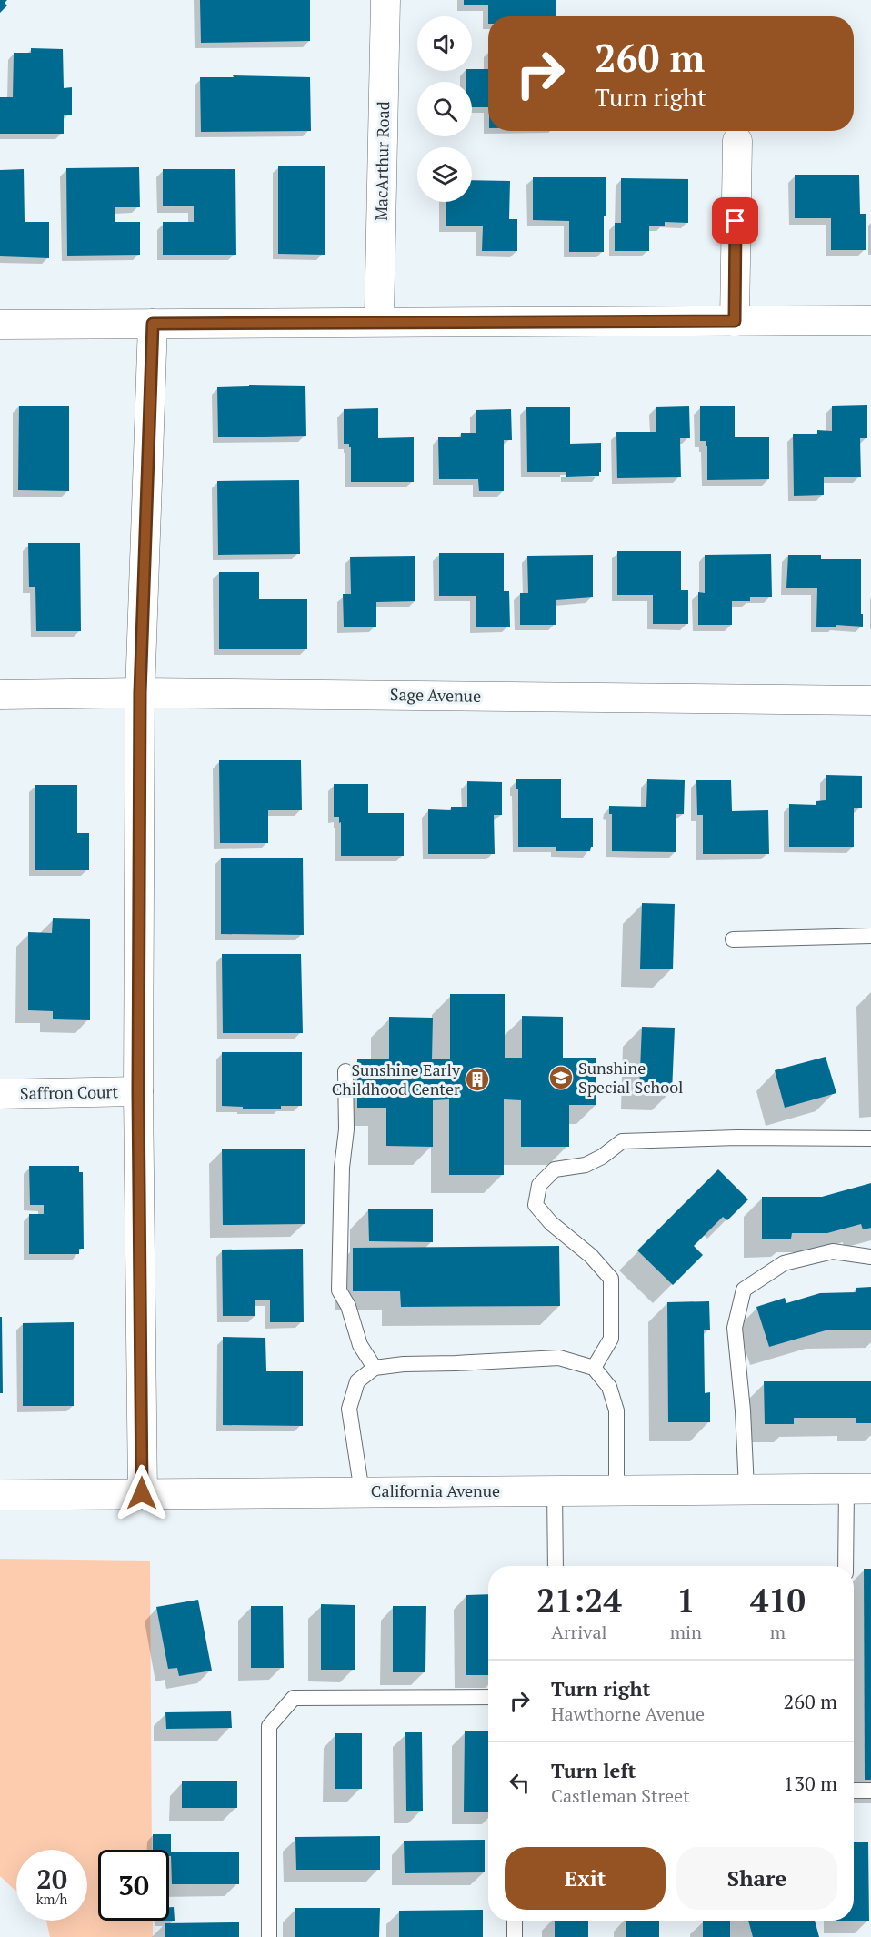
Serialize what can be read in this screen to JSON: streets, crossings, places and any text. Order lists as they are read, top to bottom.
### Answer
{
  "streets": {
    "main road": ["California Avenue"],
    "street": ["MacArthur Road", "Sage Avenue", "Saffron Court"]
  },
  "places": {
    "school or university": ["Sunshine Special School"],
    "building": ["Sunshine Early Childhood Center"]
  },
  "page": {
    "turn": ["260 m", "Turn right"],
    "eta": [
      "21:24",
      "Arrival",
      "1",
      "min",
      "410",
      "m"
    ],
    "list": [
      {
        "name": "Turn right",
        "note": "Hawthorne Avenue",
        "value": "260 m"
      },
      {
        "name": "Turn left",
        "note": "Castleman Street",
        "value": "130 m"
      }
    ],
    "buttons": ["Exit", "Share"],
    "speed": "20 km/h",
    "limit": "30"
  }
}
